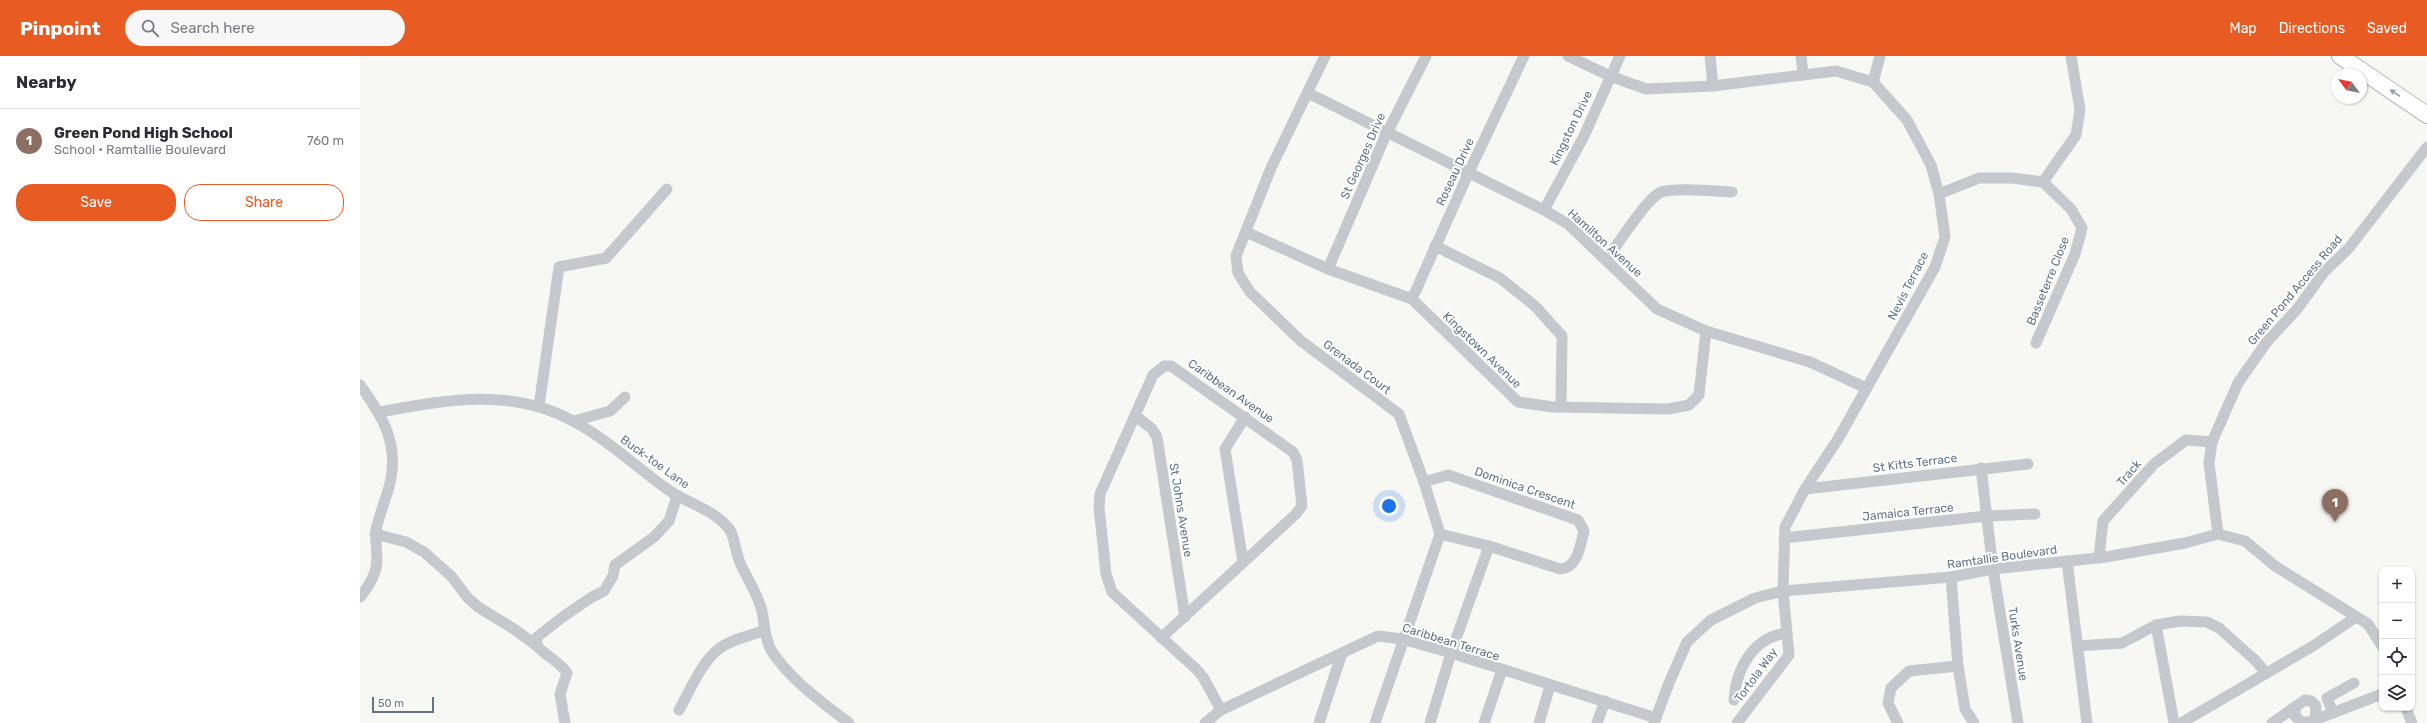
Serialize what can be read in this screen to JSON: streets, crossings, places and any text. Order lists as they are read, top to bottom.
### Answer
{
  "streets": {
    "street": [
      "Kingston Drive",
      "St Georges Drive",
      "Roseau Drive",
      "Hamilton Avenue",
      "Basseterre Close",
      "Nevis Terrace",
      "Green Pond Access Road",
      "Kingstown Avenue",
      "Grenada Court",
      "Caribbean Avenue",
      "Buck-toe Lane",
      "St Kitts Terrace",
      "Track",
      "Dominica Crescent",
      "St Johns Avenue",
      "Jamaica Terrace",
      "Ramtallie Boulevard",
      "Caribbean Terrace",
      "Turks Avenue",
      "Tortola Way"
    ]
  },
  "crossings": [
    ["Kingston Drive", "Hamilton Avenue"],
    ["St Georges Drive", "Hamilton Avenue"],
    ["St Georges Drive", "Kingstown Avenue"],
    ["Roseau Drive", "Hamilton Avenue"],
    ["Roseau Drive", "Kingstown Avenue"],
    ["Hamilton Avenue", "Nevis Terrace"],
    ["Hamilton Avenue", "Kingstown Avenue"],
    ["Hamilton Avenue", "Grenada Court"],
    ["Nevis Terrace", "St Kitts Terrace"],
    ["Nevis Terrace", "Jamaica Terrace"],
    ["Nevis Terrace", "Ramtallie Boulevard"],
    ["Nevis Terrace", "Tortola Way"],
    ["Green Pond Access Road", "Track"],
    ["Green Pond Access Road", "Ramtallie Boulevard"],
    ["Kingstown Avenue", "Grenada Court"],
    ["Grenada Court", "Dominica Crescent"],
    ["Caribbean Avenue", "St Johns Avenue"],
    ["Caribbean Avenue", "Caribbean Terrace"],
    ["St Kitts Terrace", "Turks Avenue"],
    ["Track", "Ramtallie Boulevard"],
    ["Jamaica Terrace", "Turks Avenue"],
    ["Ramtallie Boulevard", "Caribbean Terrace"],
    ["Ramtallie Boulevard", "Turks Avenue"],
    ["Ramtallie Boulevard", "Tortola Way"]
  ],
  "scale_bar": "50 m",
  "north": "top left",
  "page": {
    "header": "Pinpoint",
    "search": "Search here",
    "nav": ["Map", "Directions", "Saved"],
    "heading": "Nearby",
    "list": [
      {
        "mark": "1",
        "name": "Green Pond High School",
        "note": "School · Ramtallie Boulevard",
        "value": "760 m"
      }
    ],
    "buttons": ["Save", "Share"],
    "pins": "1",
    "map_buttons": ["+", "−"],
    "scale": "50 m"
  }
}
